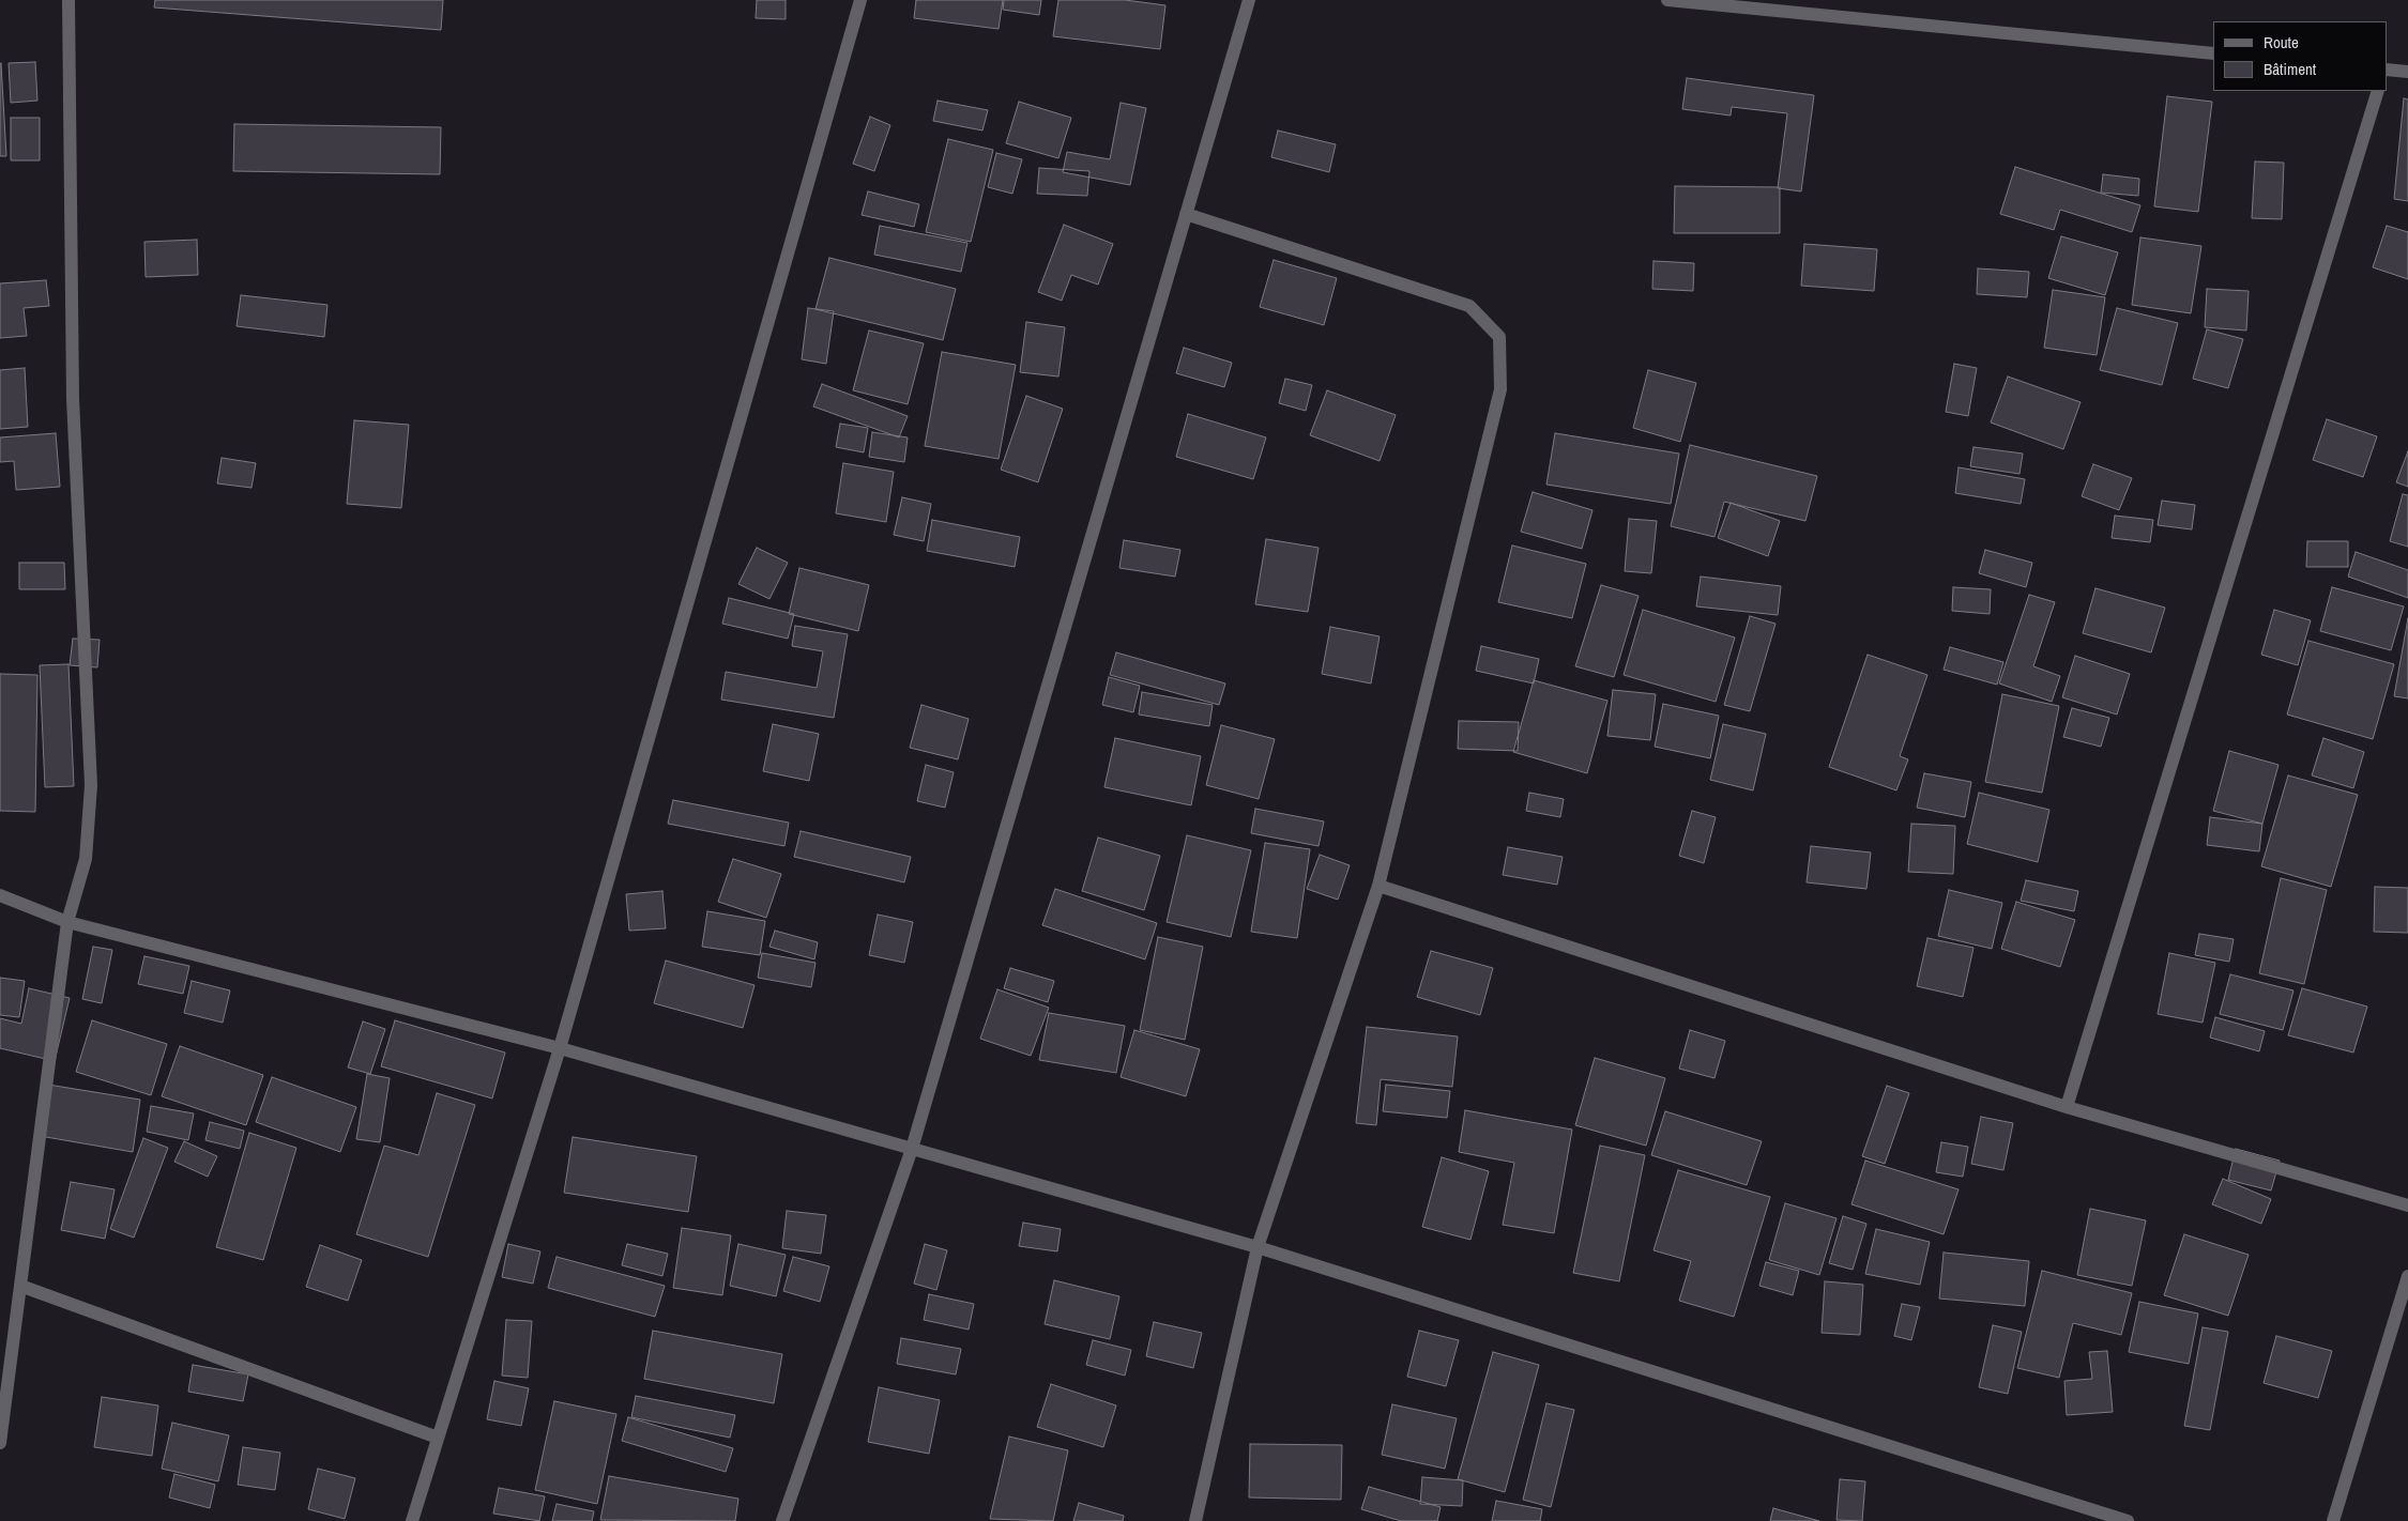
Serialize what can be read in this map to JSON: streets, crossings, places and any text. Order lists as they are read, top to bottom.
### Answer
{
  "legend": ["Route", "Bâtiment"]
}
